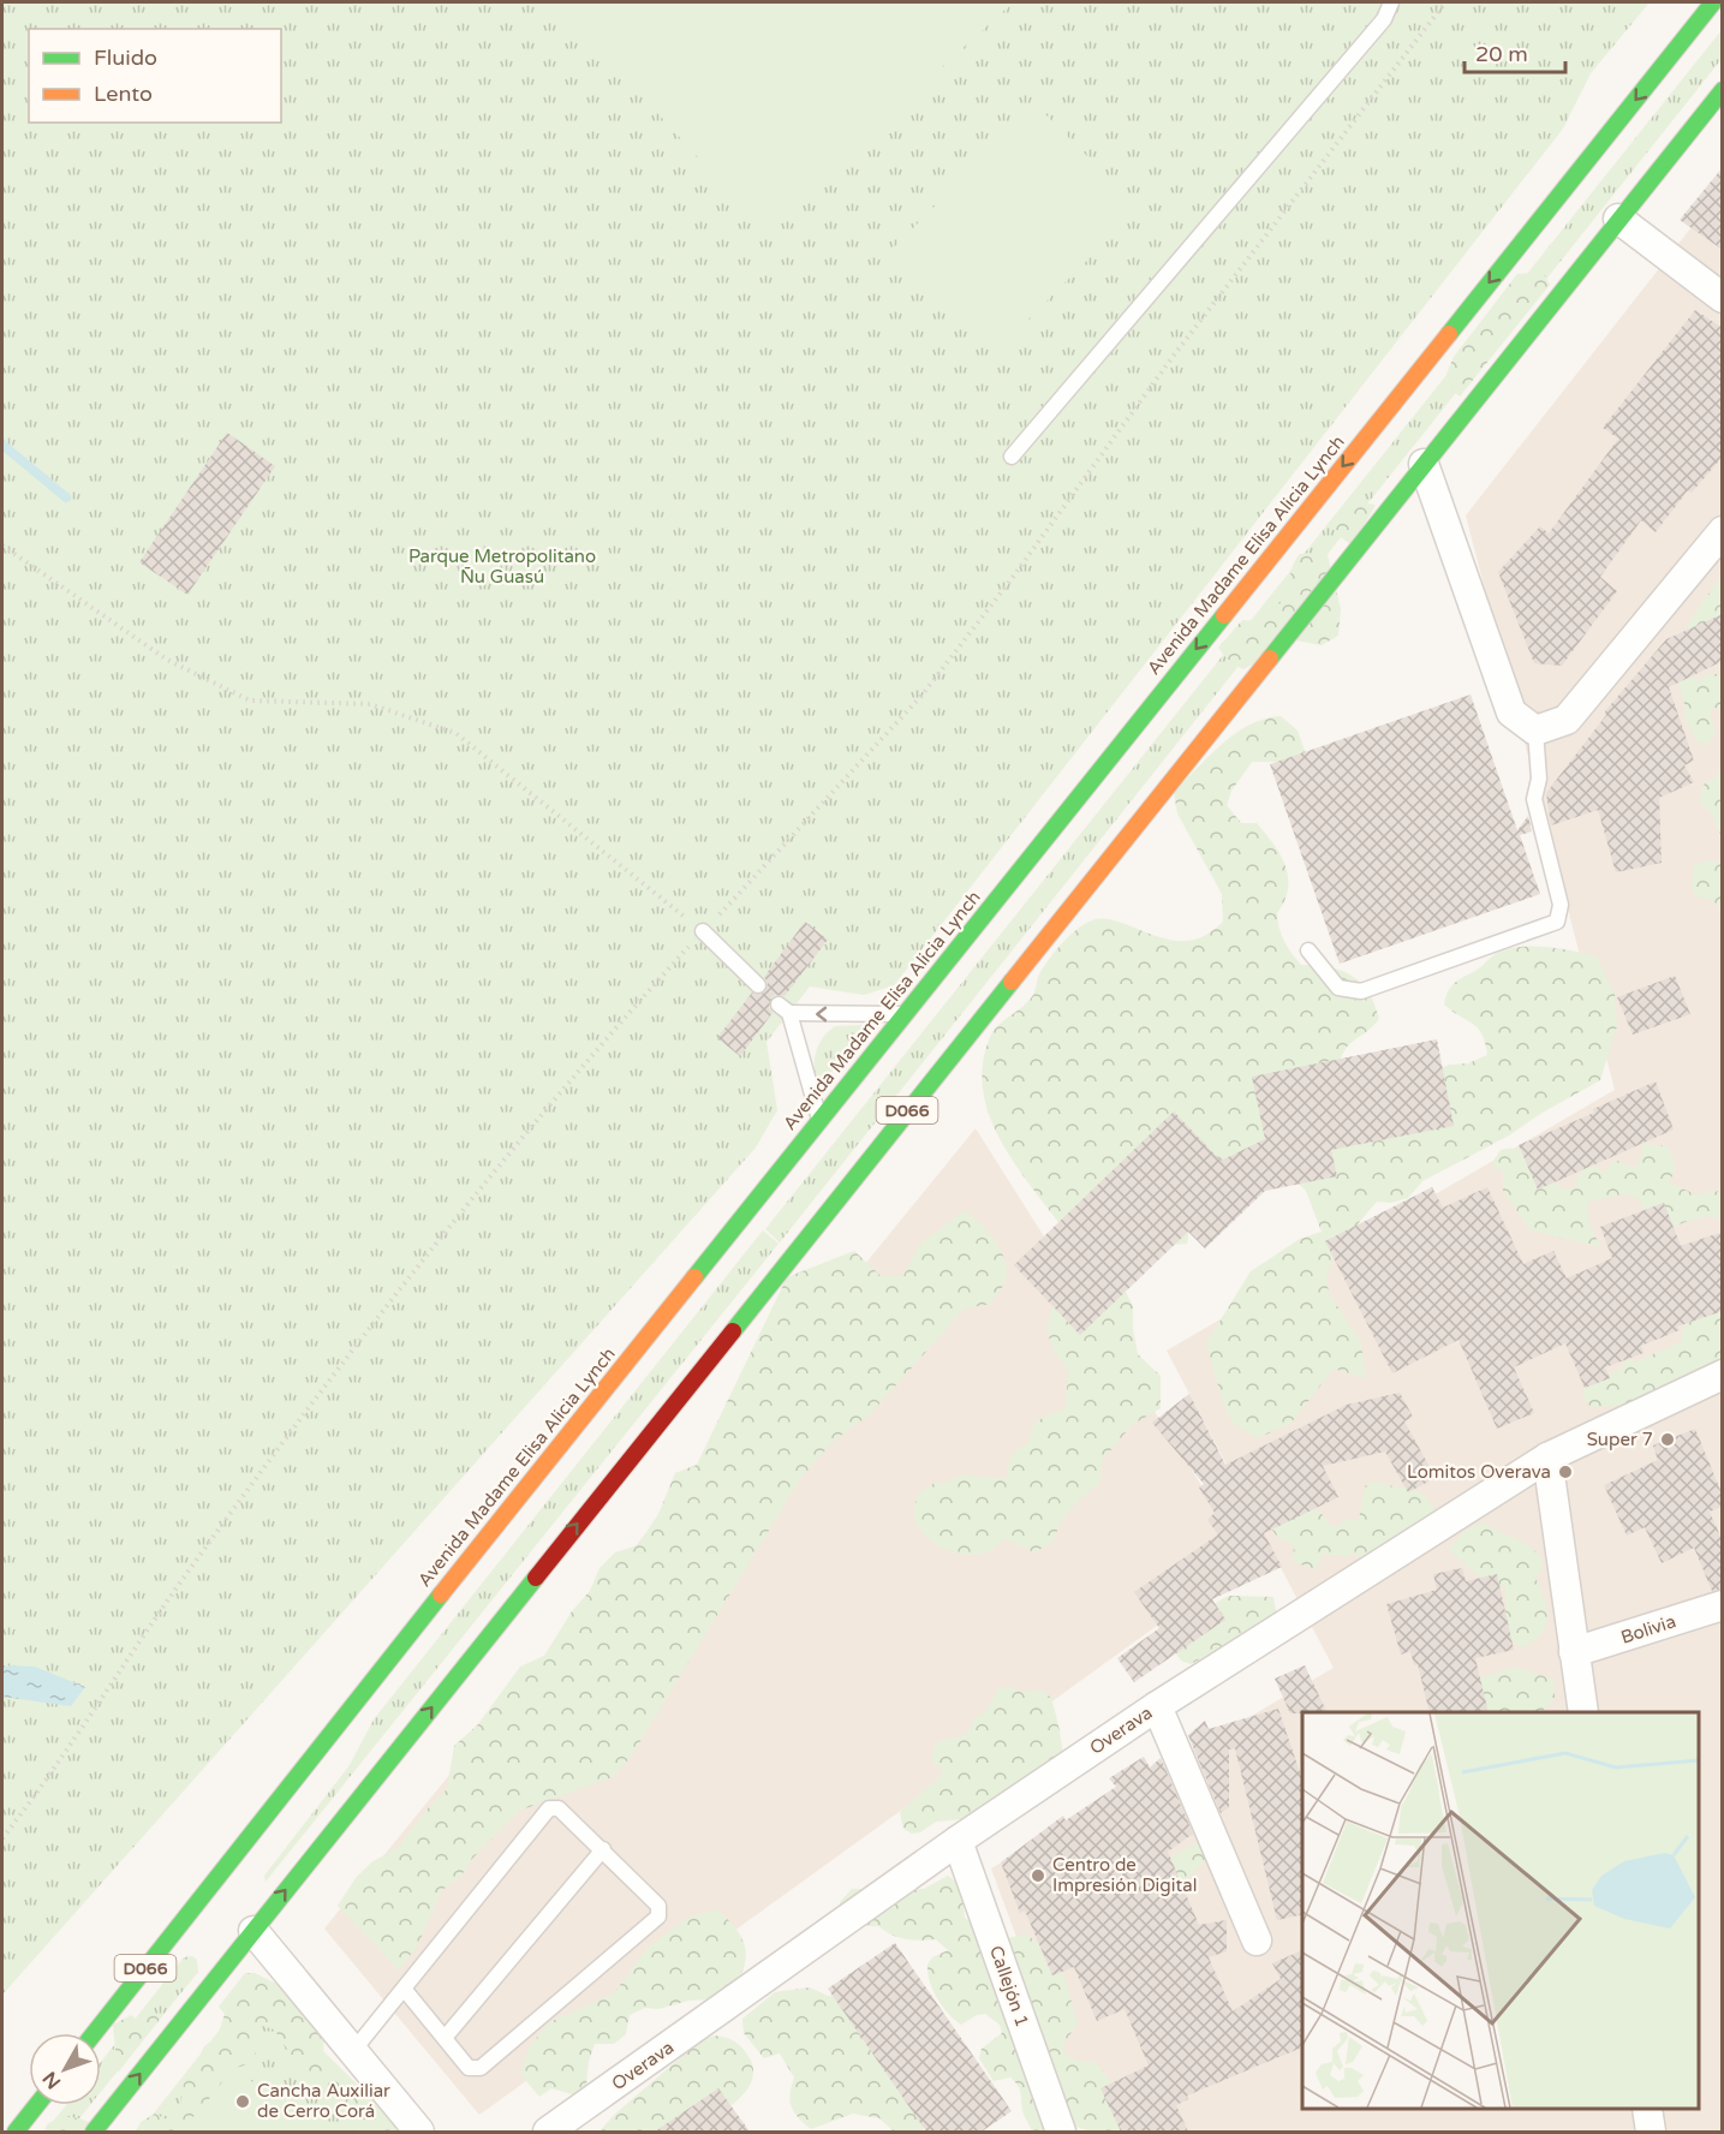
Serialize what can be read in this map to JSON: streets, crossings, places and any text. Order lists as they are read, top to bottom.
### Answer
{
  "streets": {
    "highway": ["Avenida Madame Elisa Alicia Lynch", "D066"],
    "street": ["Bolivia", "Overava", "Callejón 1"]
  },
  "crossings": [
    ["Overava", "Callejón 1"]
  ],
  "parks": ["Parque Metropolitano Ñu Guasú"],
  "places": [
    "Super 7",
    "Lomitos Overava",
    "Centro de Impresión Digital",
    "Cancha Auxiliar de Cerro Corá"
  ],
  "legend": ["Fluido", "Lento"],
  "scale_bar": "20 m",
  "north": "bottom left"
}
